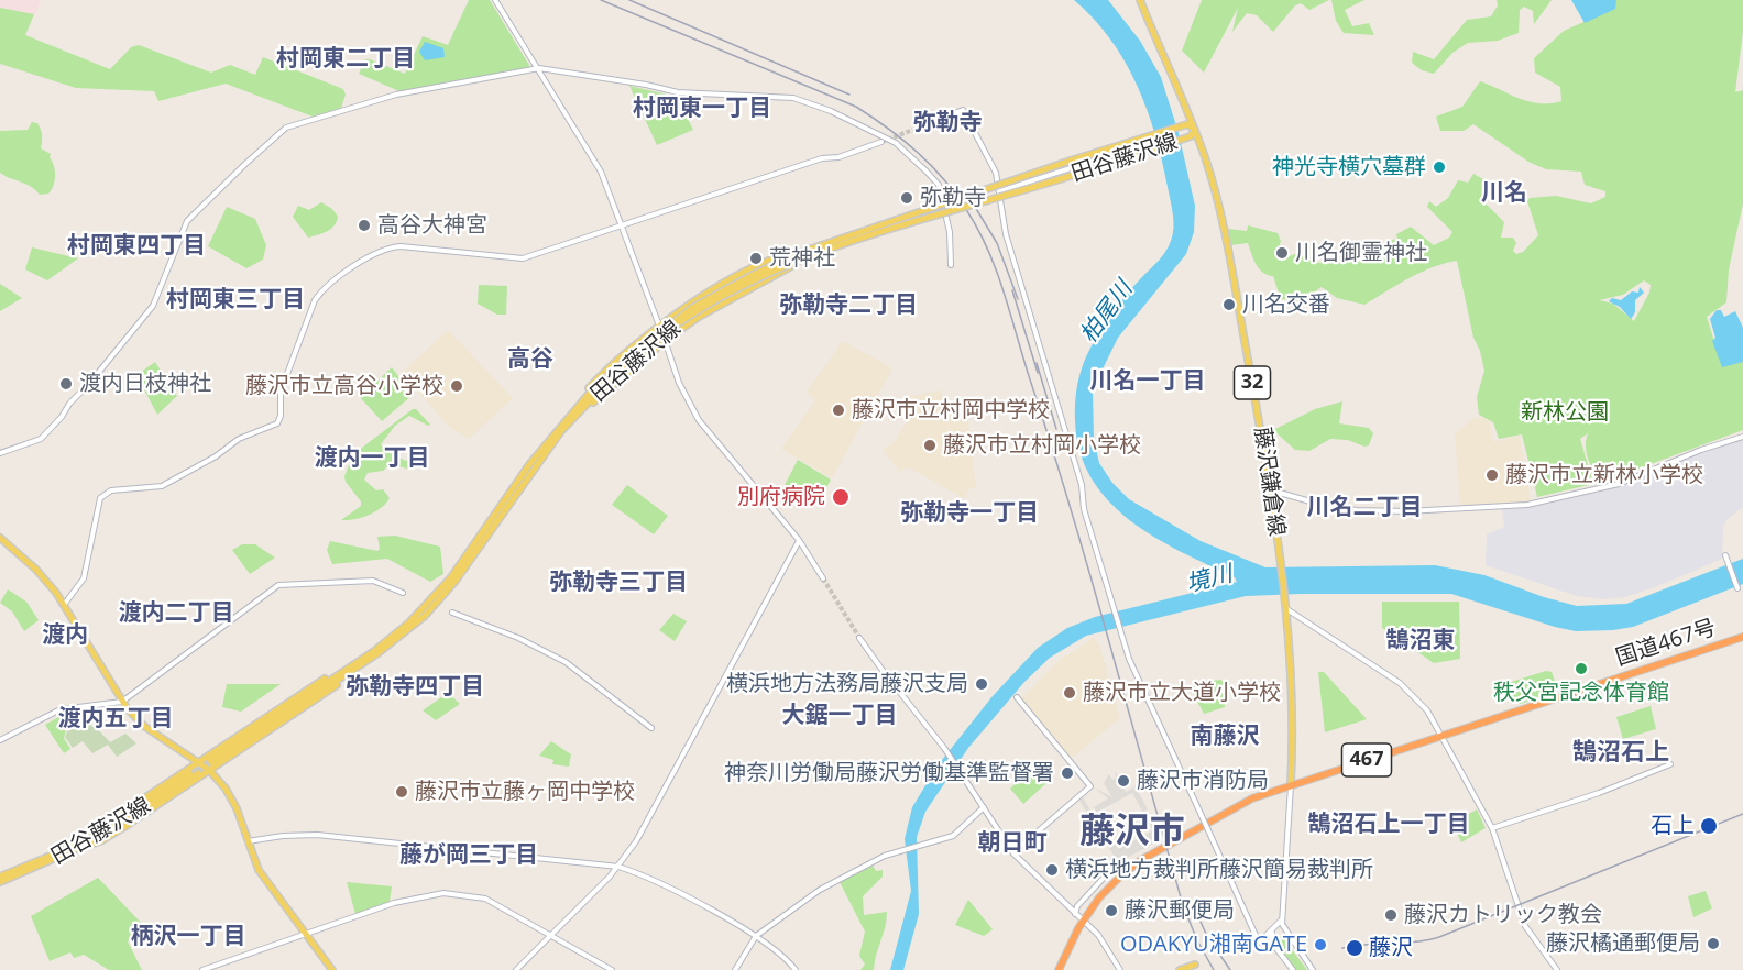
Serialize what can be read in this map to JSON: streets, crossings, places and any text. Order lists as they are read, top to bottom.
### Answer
{
  "streets": {
    "highway": ["国道467号", "467"],
    "main road": ["田谷藤沢線", "32", "藤沢鎌倉線"]
  },
  "crossings": [
    ["田谷藤沢線", "藤沢鎌倉線"],
    ["藤沢鎌倉線", "国道467号"]
  ],
  "districts": [
    "村岡東二丁目",
    "村岡東一丁目",
    "弥勒寺",
    "川名",
    "村岡東四丁目",
    "村岡東三丁目",
    "弥勒寺二丁目",
    "高谷",
    "川名一丁目",
    "渡内一丁目",
    "川名二丁目",
    "弥勒寺一丁目",
    "弥勒寺三丁目",
    "渡内二丁目",
    "渡内",
    "鵠沼東",
    "弥勒寺四丁目",
    "大鋸一丁目",
    "渡内五丁目",
    "南藤沢",
    "鵠沼石上",
    "鵠沼石上一丁目",
    "藤沢市",
    "朝日町",
    "藤が岡三丁目",
    "柄沢一丁目"
  ],
  "water": ["柏尾川", "境川"],
  "parks": ["新林公園"],
  "places": [
    "神光寺横穴墓群",
    "弥勒寺",
    "高谷大神宮",
    "川名御霊神社",
    "荒神社",
    "川名交番",
    "渡内日枝神社",
    "藤沢市立高谷小学校",
    "藤沢市立村岡中学校",
    "藤沢市立村岡小学校",
    "藤沢市立新林小学校",
    "別府病院",
    "秩父宮記念体育館",
    "横浜地方法務局藤沢支局",
    "藤沢市立大道小学校",
    "神奈川労働局藤沢労働基準監督署",
    "藤沢市消防局",
    "藤沢市立藤ヶ岡中学校",
    "石上",
    "横浜地方裁判所藤沢簡易裁判所",
    "藤沢郵便局",
    "藤沢カトリック教会",
    "藤沢橘通郵便局",
    "ODAKYU湘南GATE",
    "藤沢"
  ]
}
